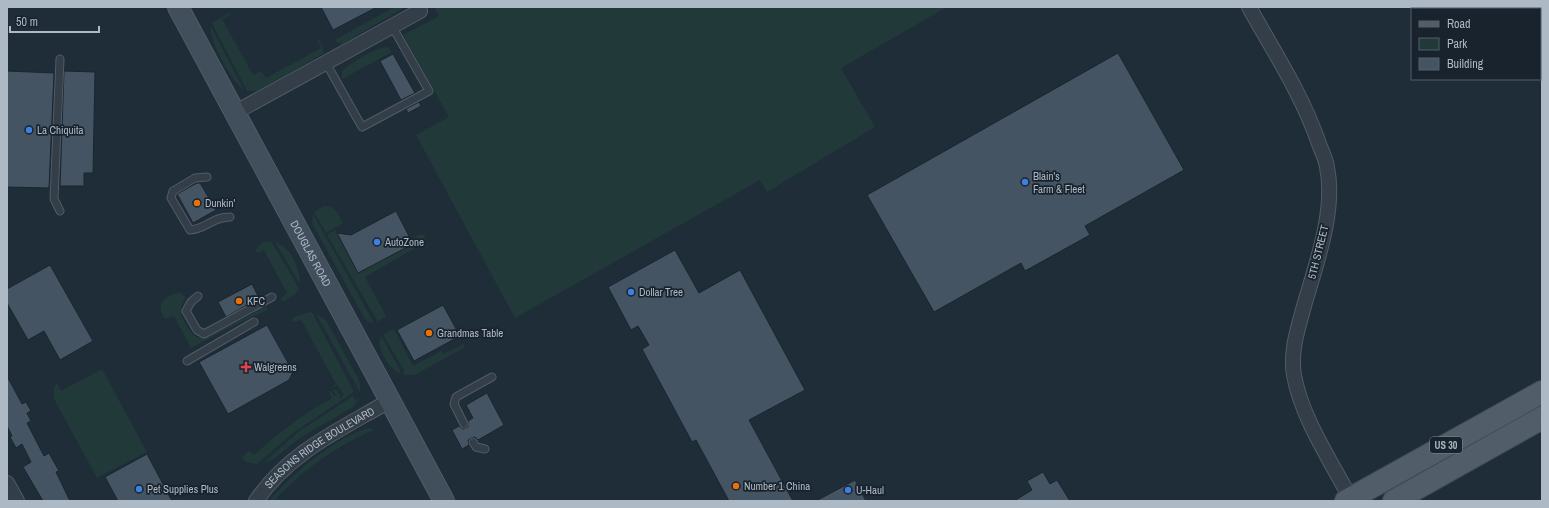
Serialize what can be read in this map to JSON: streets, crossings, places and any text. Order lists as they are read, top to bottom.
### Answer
{
  "streets": {
    "main road": ["US 30"],
    "street": ["5TH STREET", "DOUGLAS ROAD", "SEASONS RIDGE BOULEVARD"]
  },
  "crossings": [
    ["5TH STREET", "US 30"],
    ["DOUGLAS ROAD", "SEASONS RIDGE BOULEVARD"]
  ],
  "places": {
    "other": [
      "La Chiquita",
      "Blain's Farm & Fleet",
      "Dunkin'",
      "AutoZone",
      "Dollar Tree",
      "KFC",
      "Grandmas Table",
      "Number 1 China",
      "Pet Supplies Plus",
      "U-Haul"
    ],
    "health": ["Walgreens"]
  },
  "legend": ["Road", "Park", "Building"],
  "scale_bar": "50 m"
}
